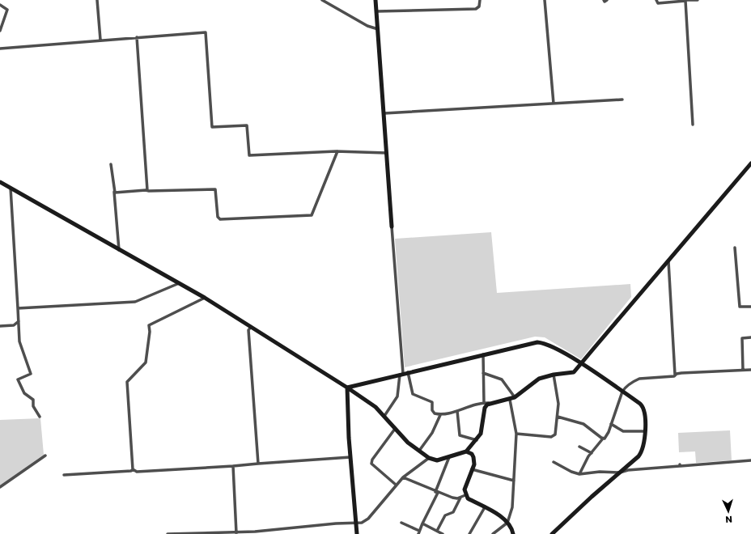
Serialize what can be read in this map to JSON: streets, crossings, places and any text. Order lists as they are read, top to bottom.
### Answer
{
  "north": "bottom"
}
